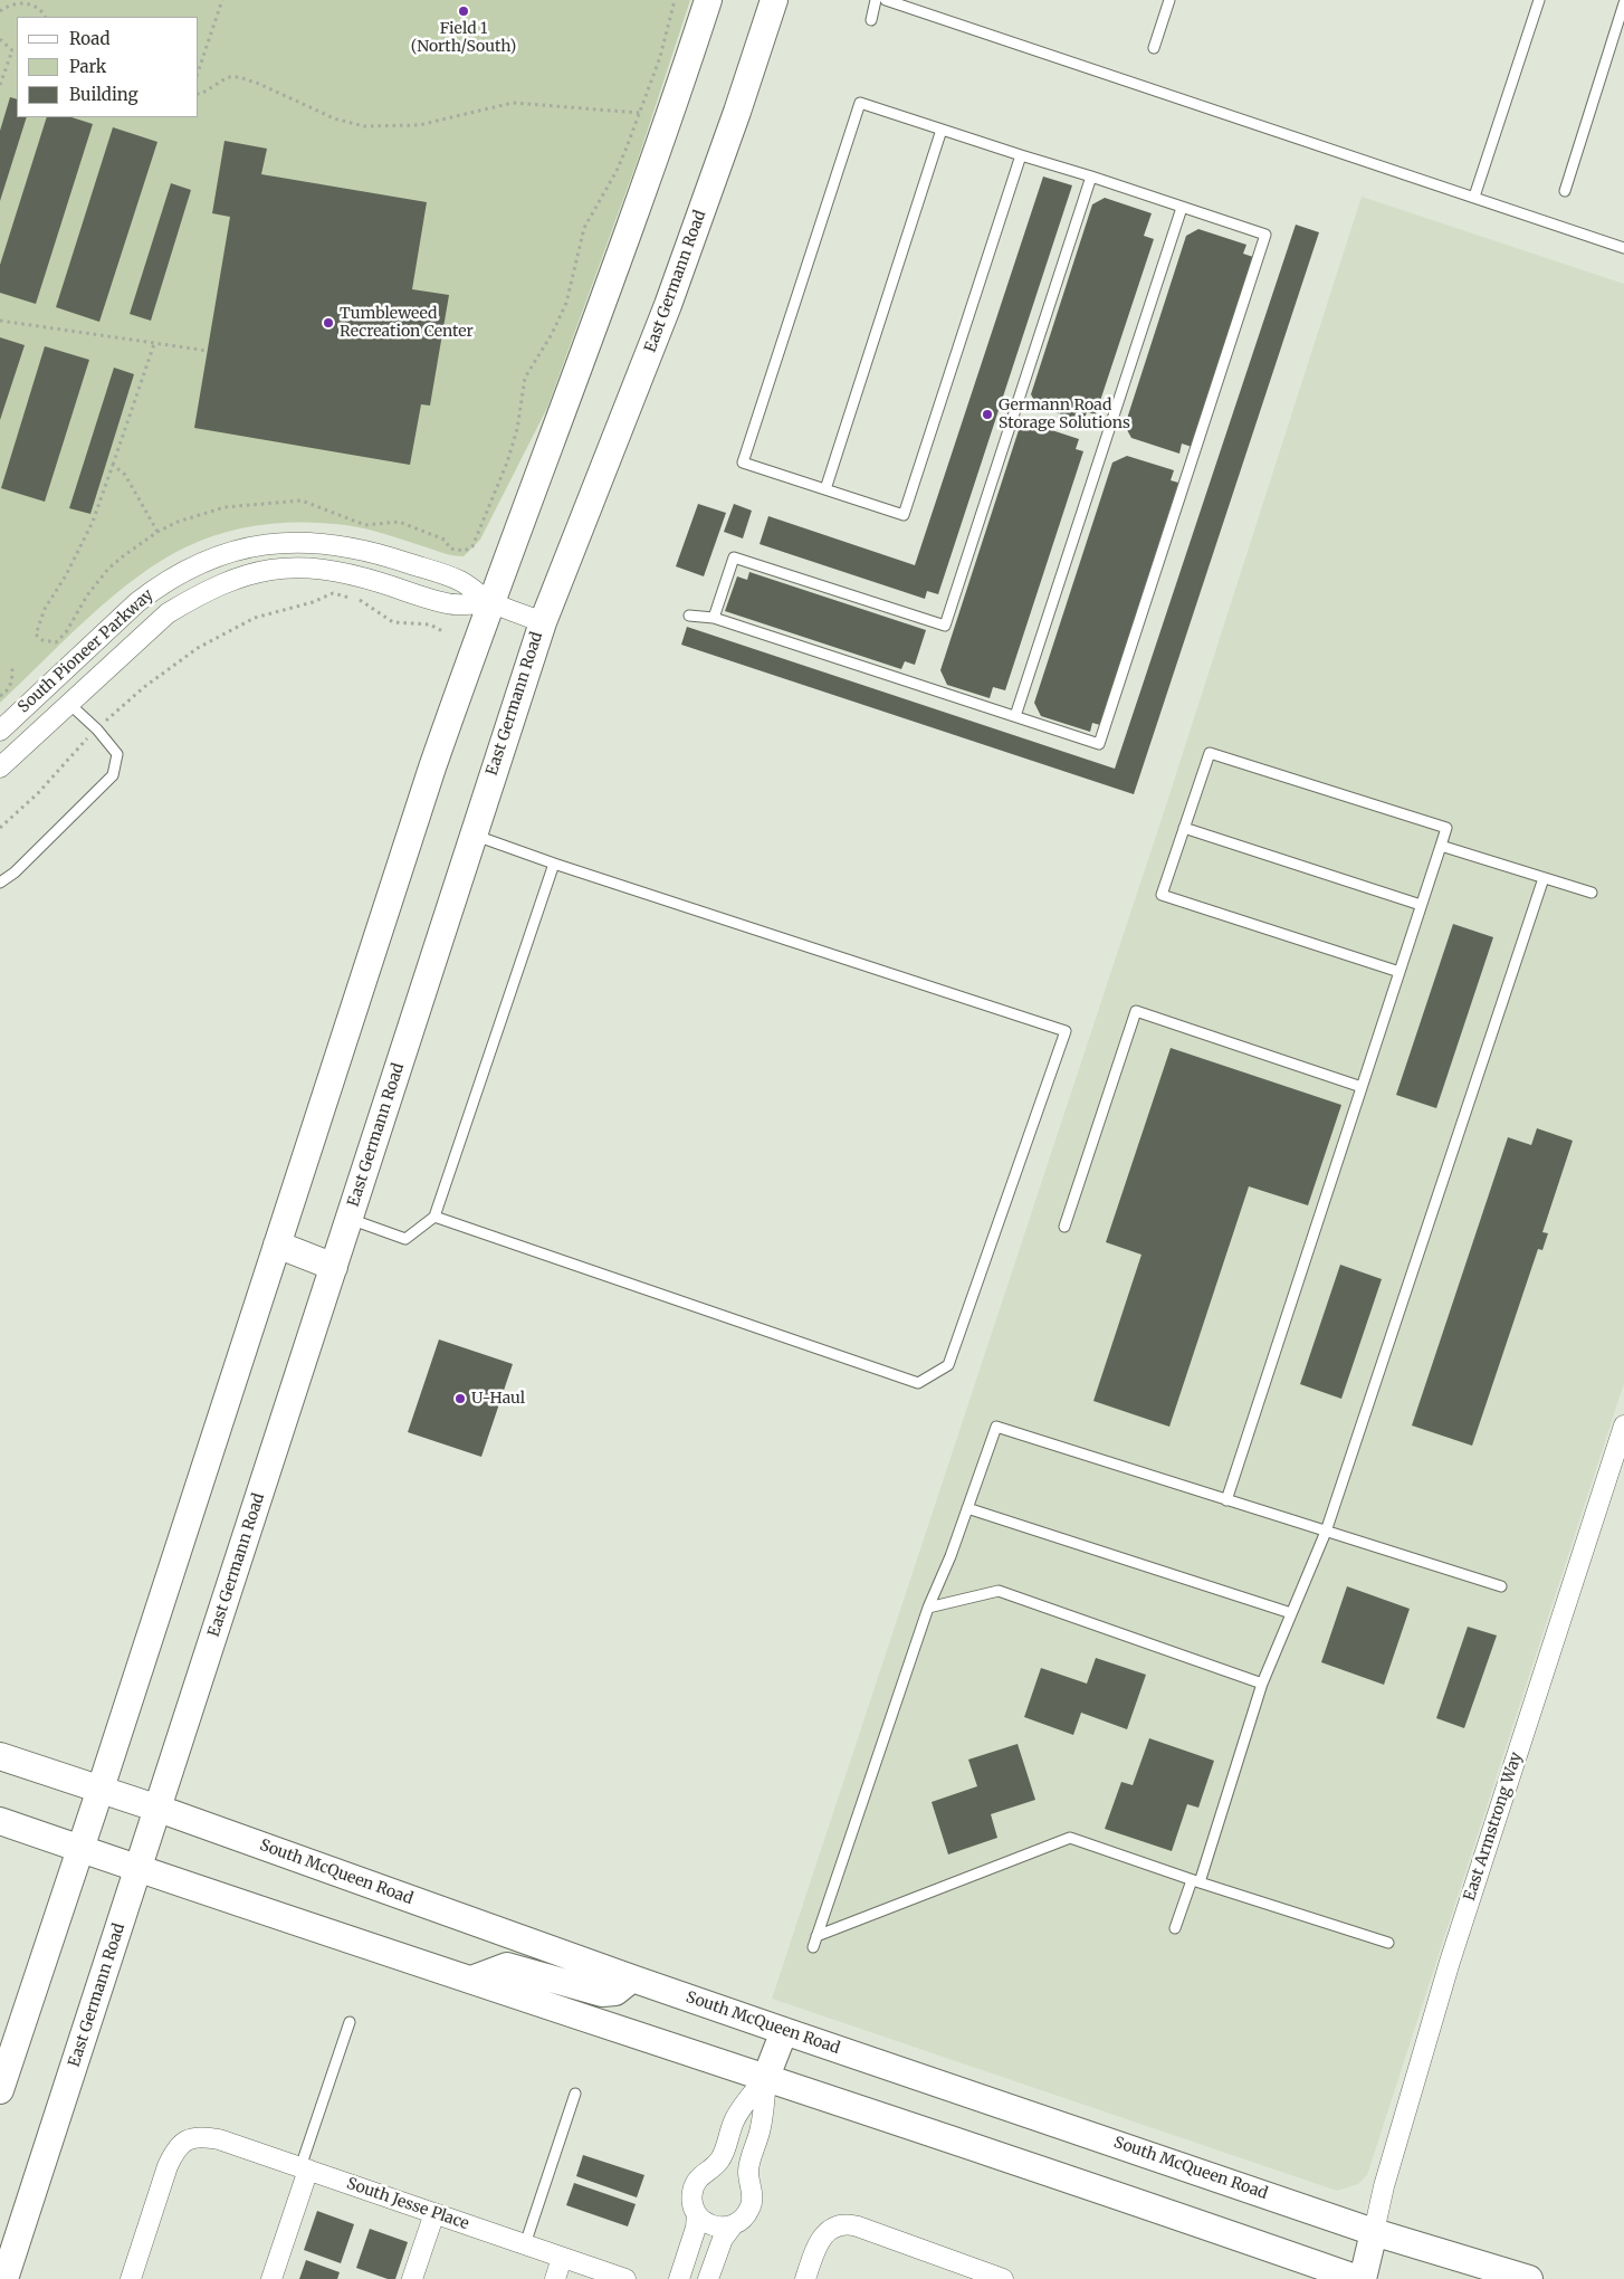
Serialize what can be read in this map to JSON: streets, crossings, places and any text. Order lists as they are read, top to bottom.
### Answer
{
  "streets": {
    "main road": ["East Germann Road", "South McQueen Road"],
    "street": ["South Pioneer Parkway", "East Armstrong Way", "South Jesse Place"]
  },
  "crossings": [
    ["East Germann Road", "South Pioneer Parkway"],
    ["East Germann Road", "South McQueen Road"],
    ["East Armstrong Way", "South McQueen Road"]
  ],
  "places": [
    "Field 1 (North/South)",
    "Tumbleweed Recreation Center",
    "Germann Road Storage Solutions",
    "U-Haul"
  ],
  "legend": ["Road", "Park", "Building"]
}
